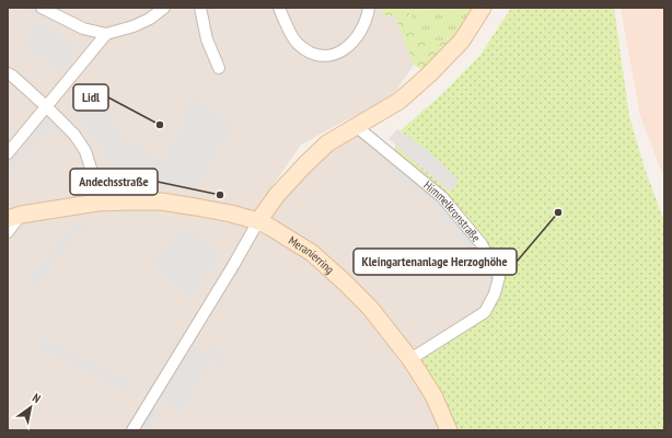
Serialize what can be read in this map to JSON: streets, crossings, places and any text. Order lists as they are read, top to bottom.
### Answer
{
  "streets": {
    "street": ["Himmelkronstraße", "Meranierring"]
  },
  "crossings": [
    ["Himmelkronstraße", "Meranierring"]
  ],
  "places": ["Lidl", "Andechsstraße", "Kleingartenanlage Herzoghöhe"],
  "north": "top right"
}
